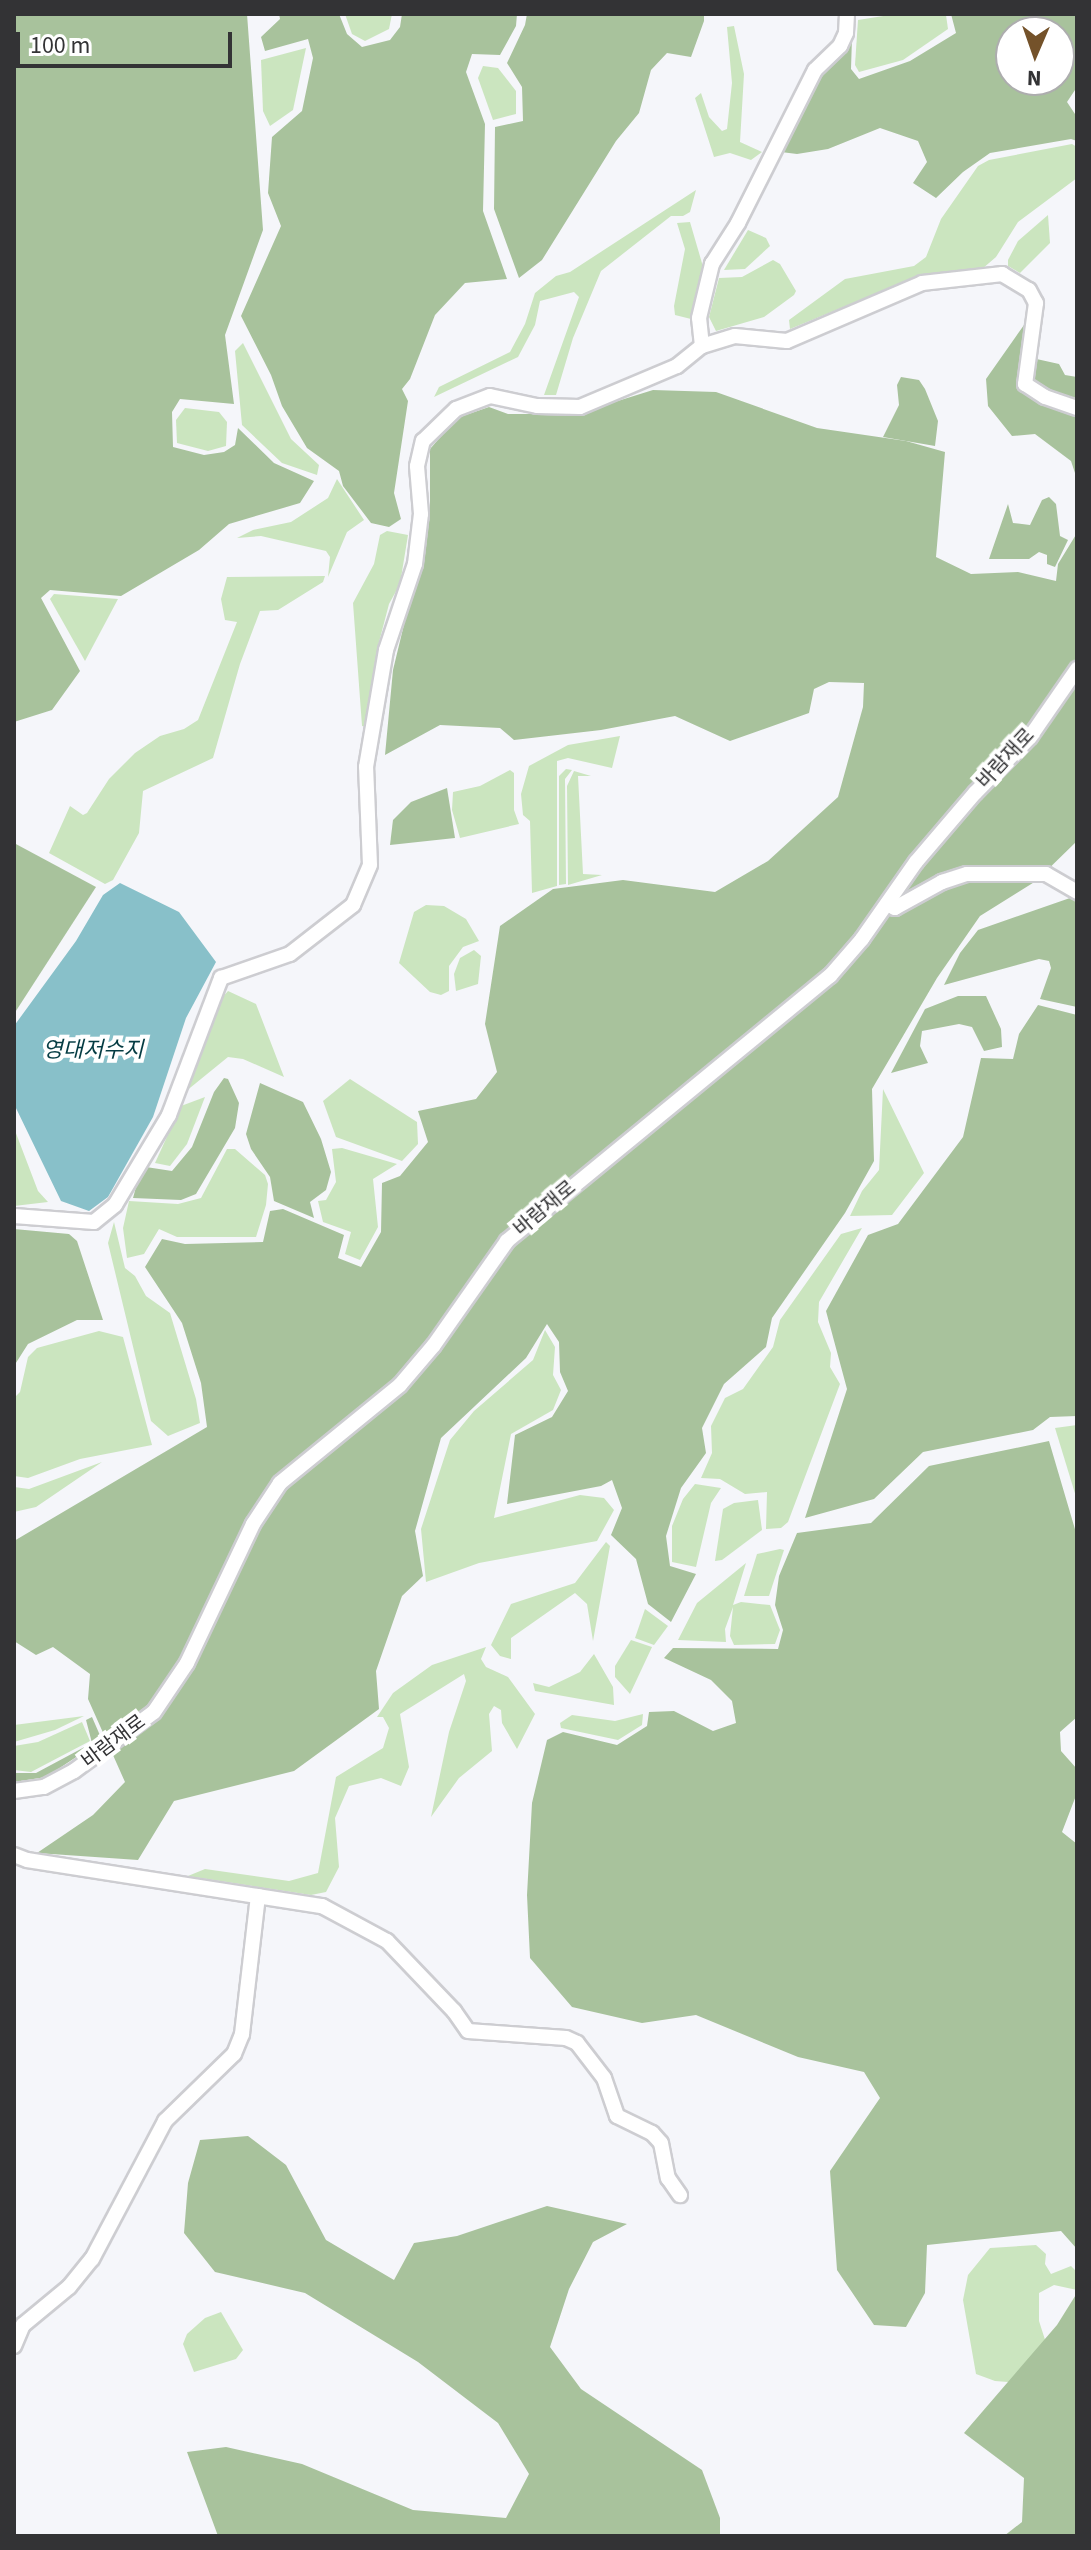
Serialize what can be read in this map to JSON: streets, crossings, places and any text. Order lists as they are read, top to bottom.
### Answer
{
  "streets": {
    "street": ["바람재로"]
  },
  "water": ["영대저수지"],
  "scale_bar": "100 m",
  "north": "bottom"
}
